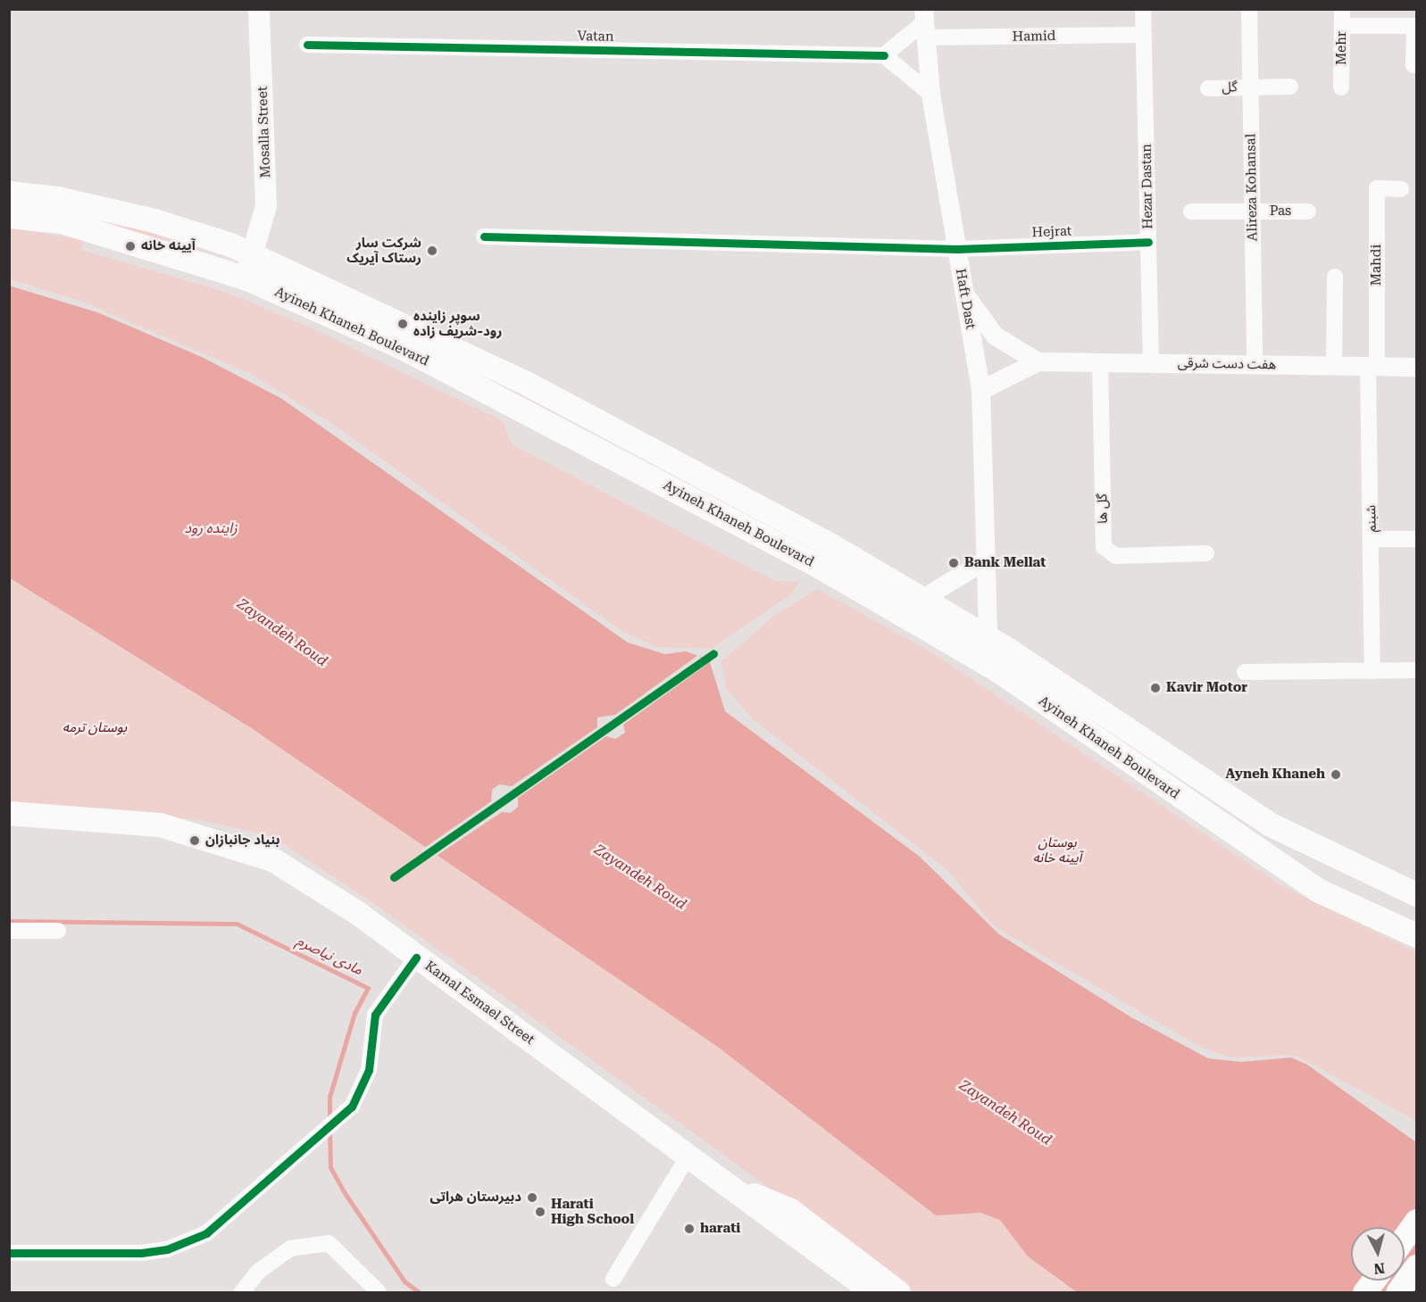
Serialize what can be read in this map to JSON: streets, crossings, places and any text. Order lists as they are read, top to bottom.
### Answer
{
  "streets": {
    "main road": ["Mosalla Street", "Ayineh Khaneh Boulevard", "Kamal Esmael Street"],
    "street": [
      "Vatan",
      "Hamid",
      "Mehr",
      "گل",
      "Hezar Dastan",
      "Alireza Kohansal",
      "Pas",
      "Hejrat",
      "Mahdi",
      "Haft Dast",
      "هفت دست شرقی",
      "گل ها",
      "شبنم"
    ]
  },
  "crossings": [
    ["Hamid", "Hezar Dastan"],
    ["Hamid", "Haft Dast"],
    ["گل", "Alireza Kohansal"],
    ["Mosalla Street", "Ayineh Khaneh Boulevard"],
    ["Hezar Dastan", "Hejrat"],
    ["Hezar Dastan", "هفت دست شرقی"],
    ["Alireza Kohansal", "Pas"],
    ["Alireza Kohansal", "هفت دست شرقی"],
    ["Hejrat", "Haft Dast"],
    ["Mahdi", "هفت دست شرقی"],
    ["Mahdi", "شبنم"],
    ["Haft Dast", "Ayineh Khaneh Boulevard"],
    ["هفت دست شرقی", "گل ها"],
    ["هفت دست شرقی", "شبنم"]
  ],
  "water": ["زاینده رود", "Zayandeh Roud", "مادی نیاصرم"],
  "parks": ["بوستان ترمه", "بوستان آیینه خانه"],
  "places": [
    "آیینه خانه",
    "شرکت سار رستاک آیریک",
    "سوپر زاینده رود-شریف زاده",
    "Bank Mellat",
    "Kavir Motor",
    "Ayneh Khaneh",
    "بنیاد جانبازان",
    "دبیرستان هراتی",
    "Harati High School",
    "harati"
  ],
  "north": "bottom"
}
